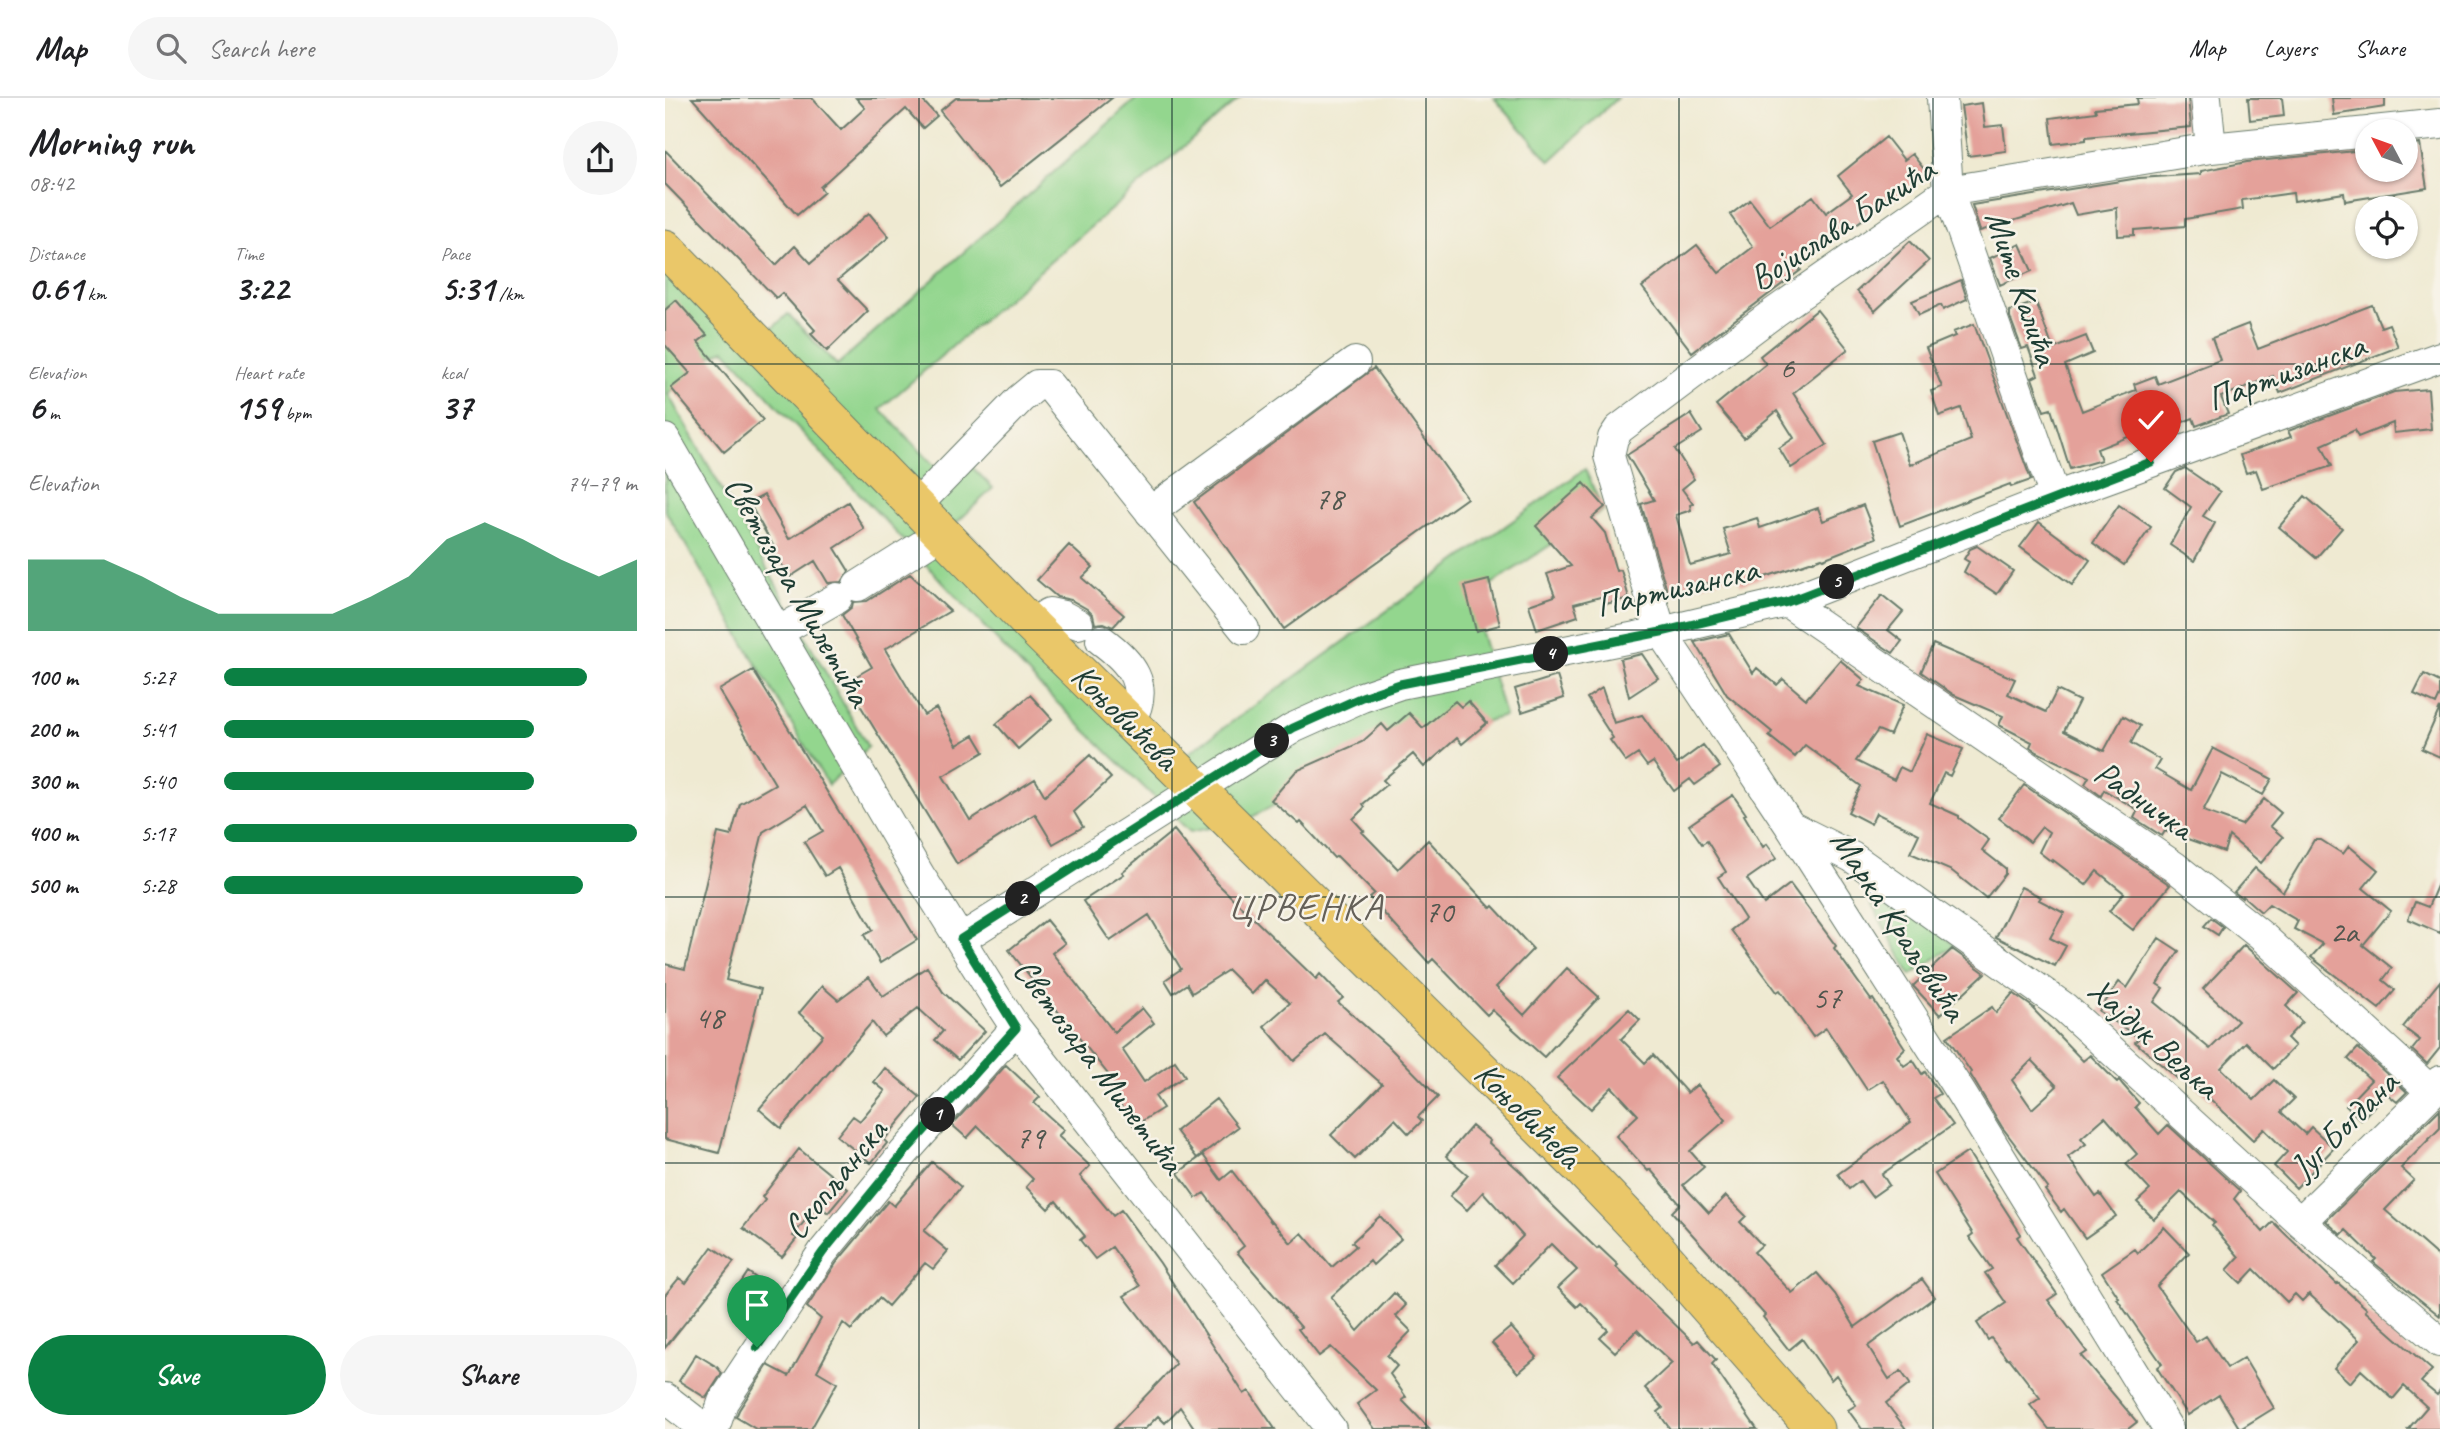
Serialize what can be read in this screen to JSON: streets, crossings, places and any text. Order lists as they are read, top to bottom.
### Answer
{
  "streets": {
    "main road": ["Коњовићева"],
    "street": [
      "Војислава Бакића",
      "Мите Калића",
      "Партизанска",
      "Светозара Милетића",
      "Радничка",
      "Марка Краљевића",
      "Хајдук Вељка",
      "Југ Богдана",
      "Скопљанска"
    ]
  },
  "crossings": [
    ["Војислава Бакића", "Мите Калића"],
    ["Војислава Бакића", "Марка Краљевића"],
    ["Мите Калића", "Партизанска"],
    ["Партизанска", "Светозара Милетића"],
    ["Партизанска", "Коњовићева"],
    ["Партизанска", "Радничка"],
    ["Партизанска", "Марка Краљевића"],
    ["Светозара Милетића", "Скопљанска"],
    ["Радничка", "Југ Богдана"],
    ["Марка Краљевића", "Хајдук Вељка"],
    ["Хајдук Вељка", "Југ Богдана"]
  ],
  "districts": ["ЦРВЕНКА"],
  "house_numbers": [
    "6",
    "78",
    "70",
    "2a",
    "57",
    "48",
    "79"
  ],
  "north": "top left",
  "page": {
    "header": "Map",
    "search": "Search here",
    "nav": ["Map", "Layers", "Share"],
    "heading": ["Morning run", "08:42"],
    "stats": [
      ["Distance", "0.61 km"],
      ["Time", "3:22"],
      ["Pace", "5:31 /km"],
      ["Elevation", "6 m"],
      ["Heart rate", "159 bpm"],
      ["kcal", "37"]
    ],
    "chart": ["Elevation", "74–79 m"],
    "pins": [
      "5",
      "4",
      "3",
      "2",
      "1"
    ],
    "list": [
      {
        "name": "100 m",
        "note": "5:27"
      },
      {
        "name": "200 m",
        "note": "5:41"
      },
      {
        "name": "300 m",
        "note": "5:40"
      },
      {
        "name": "400 m",
        "note": "5:17"
      },
      {
        "name": "500 m",
        "note": "5:28"
      }
    ],
    "buttons": ["Save", "Share"]
  }
}
